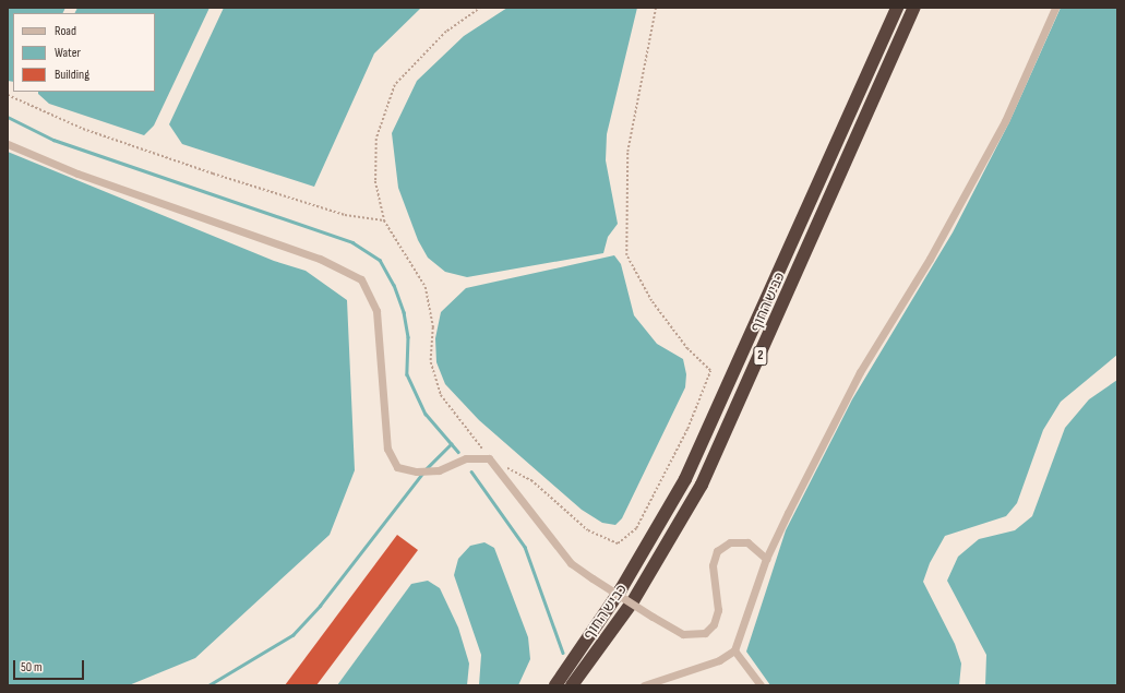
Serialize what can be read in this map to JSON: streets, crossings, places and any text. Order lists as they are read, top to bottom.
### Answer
{
  "streets": {
    "highway": ["כביש החוף", "2"]
  },
  "legend": ["Road", "Water", "Building"],
  "scale_bar": "50 m"
}
